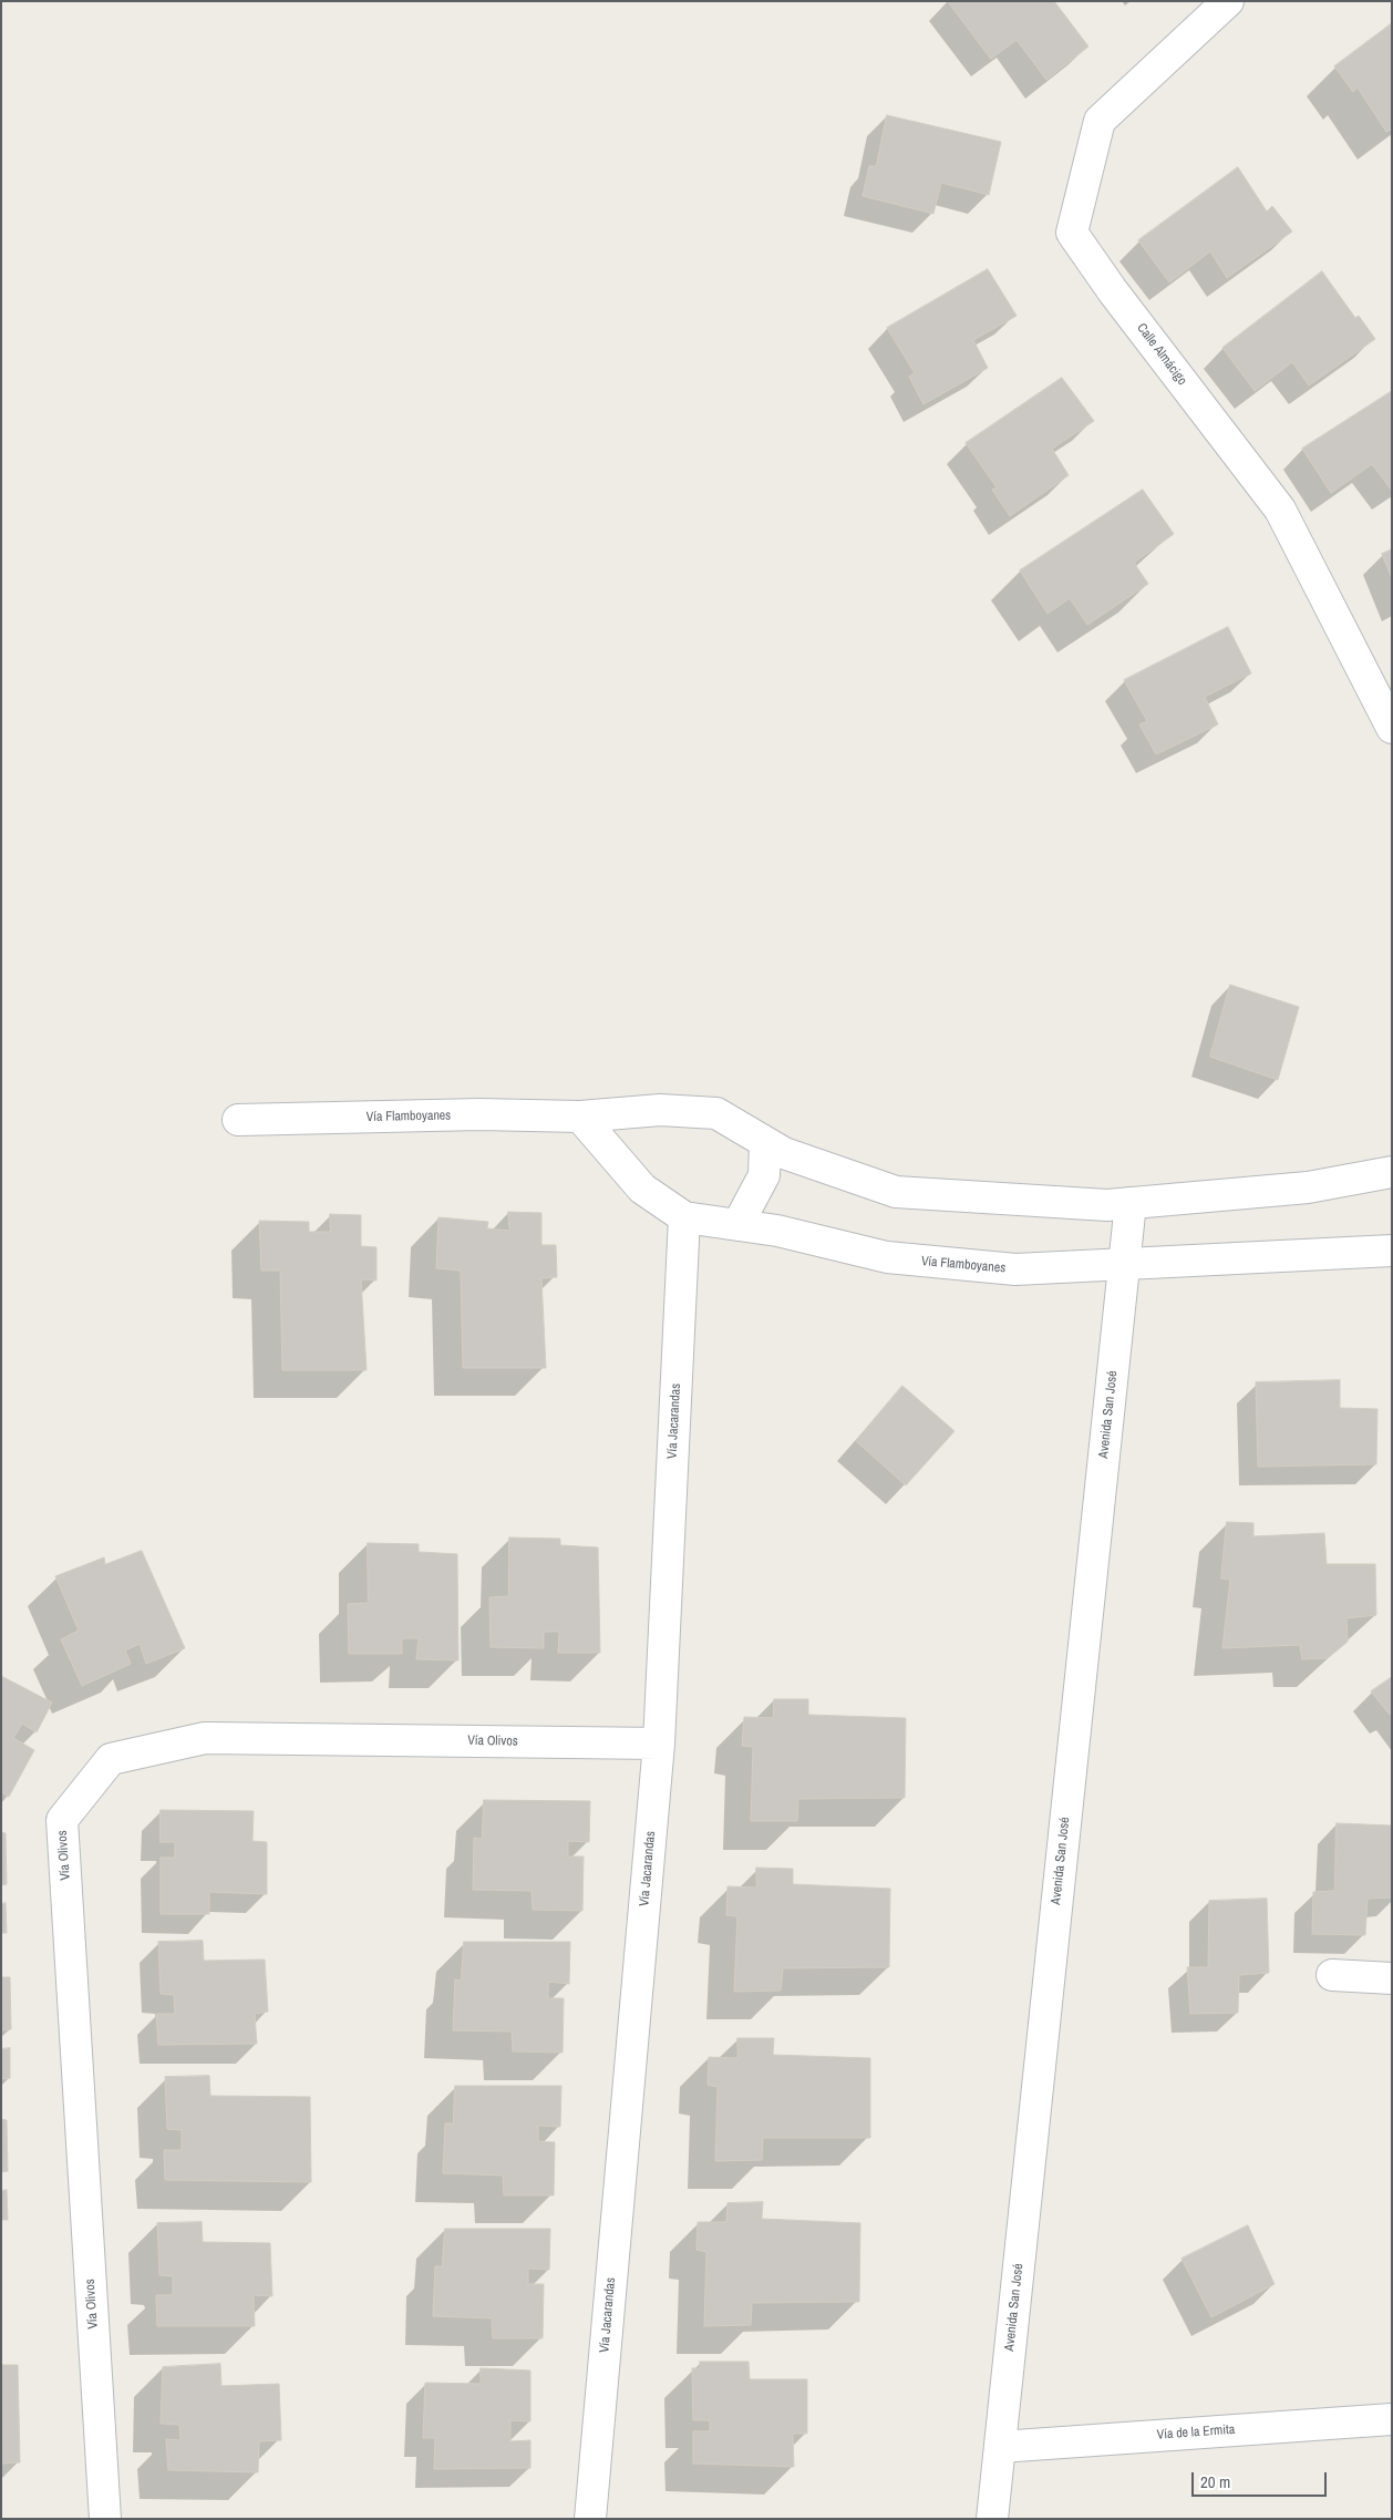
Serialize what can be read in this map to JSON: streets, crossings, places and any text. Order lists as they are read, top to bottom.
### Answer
{
  "streets": {
    "street": [
      "Calle Almácigo",
      "Vía Flamboyanes",
      "Avenida San José",
      "Vía Jacarandas",
      "Vía Olivos",
      "Vía de la Ermita"
    ]
  },
  "crossings": [
    ["Vía Flamboyanes", "Avenida San José"],
    ["Vía Flamboyanes", "Vía Jacarandas"],
    ["Avenida San José", "Vía de la Ermita"],
    ["Vía Jacarandas", "Vía Olivos"]
  ],
  "scale_bar": "20 m"
}
